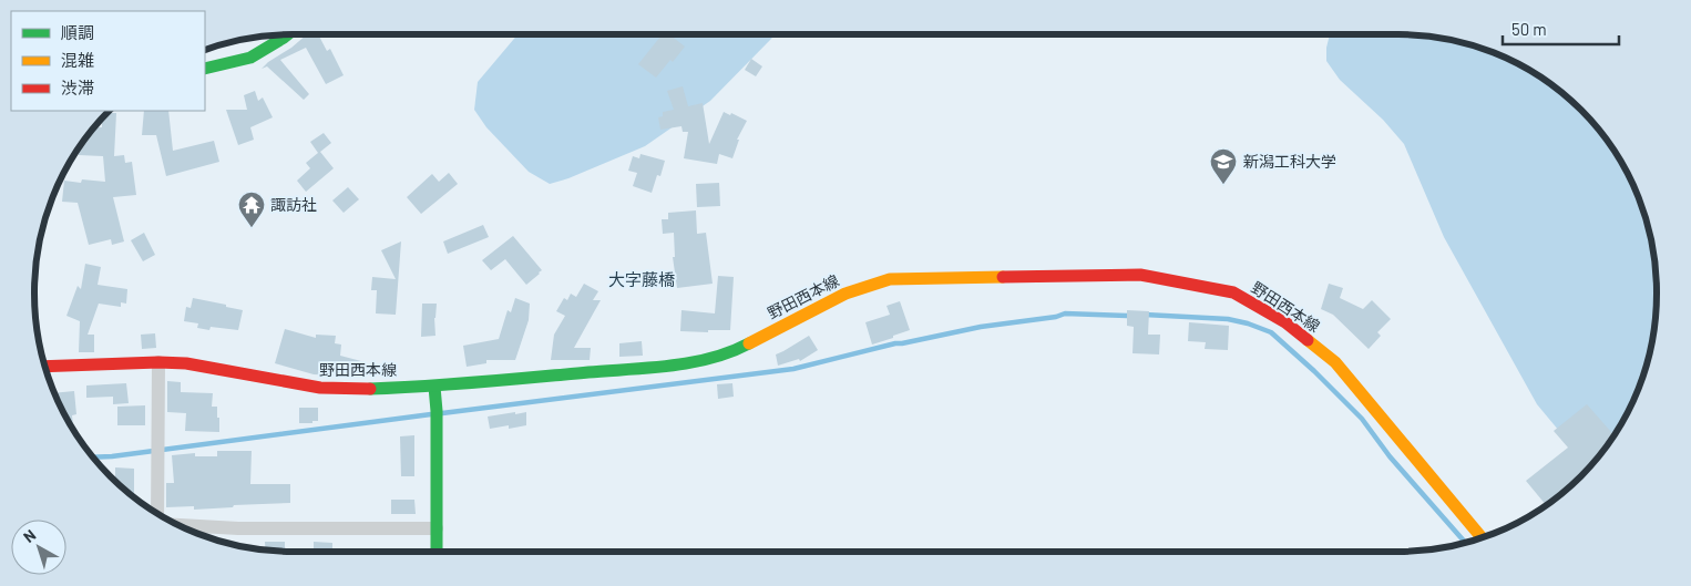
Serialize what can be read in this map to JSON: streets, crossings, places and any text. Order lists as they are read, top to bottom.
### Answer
{
  "streets": {
    "main road": ["野田西本線"]
  },
  "districts": ["大字藤橋"],
  "places": {
    "school or university": ["新潟工科大学"],
    "temple": ["諏訪社"]
  },
  "legend": ["順調", "混雑", "渋滞"],
  "scale_bar": "50 m",
  "north": "top left"
}
